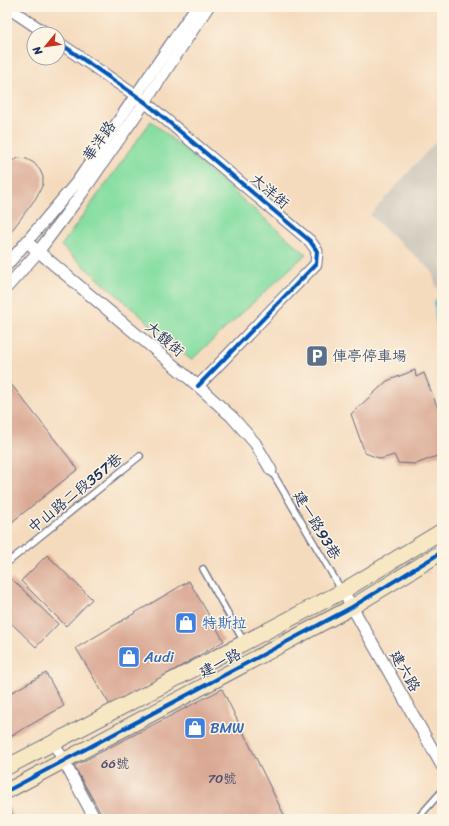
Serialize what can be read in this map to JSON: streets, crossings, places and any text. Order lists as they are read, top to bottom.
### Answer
{
  "streets": {
    "street": [
      "華洋路",
      "大洋街",
      "大馥街",
      "建一路",
      "建六路"
    ],
    "lane": ["中山路二段357巷", "建一路93巷"]
  },
  "crossings": [
    ["華洋路", "大洋街"],
    ["華洋路", "大馥街"],
    ["大洋街", "大馥街"],
    ["大馥街", "建一路93巷"],
    ["建一路93巷", "建一路"],
    ["建一路93巷", "建六路"],
    ["建一路", "建六路"]
  ],
  "places": {
    "parking": ["俥亭停車場"],
    "shop": ["特斯拉", "Audi", "BMW"]
  },
  "house_numbers": ["66號", "70號"],
  "north": "bottom left"
}
